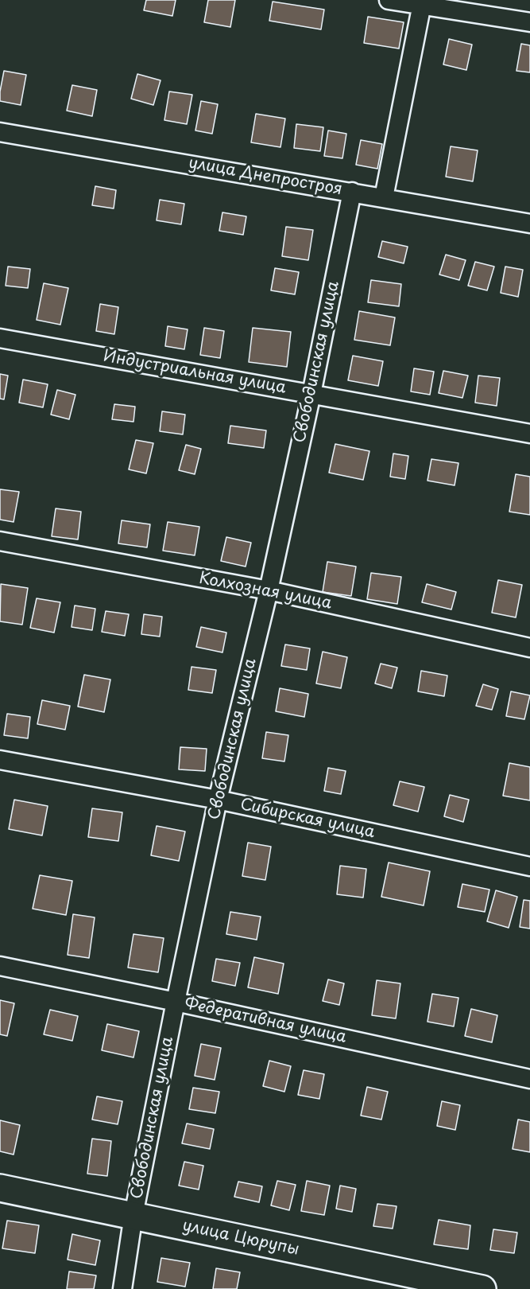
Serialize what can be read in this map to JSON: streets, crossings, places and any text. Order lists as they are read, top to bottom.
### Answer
{
  "streets": {
    "street": [
      "улица Днепростроя",
      "Свободинская улица",
      "Индустриальная улица",
      "Колхозная улица",
      "Сибирская улица",
      "Федеративная улица",
      "улица Цюрупы"
    ]
  },
  "crossings": [
    ["улица Днепростроя", "Свободинская улица"],
    ["Свободинская улица", "Индустриальная улица"],
    ["Свободинская улица", "Колхозная улица"],
    ["Свободинская улица", "Сибирская улица"],
    ["Свободинская улица", "Федеративная улица"],
    ["Свободинская улица", "улица Цюрупы"]
  ]
}
